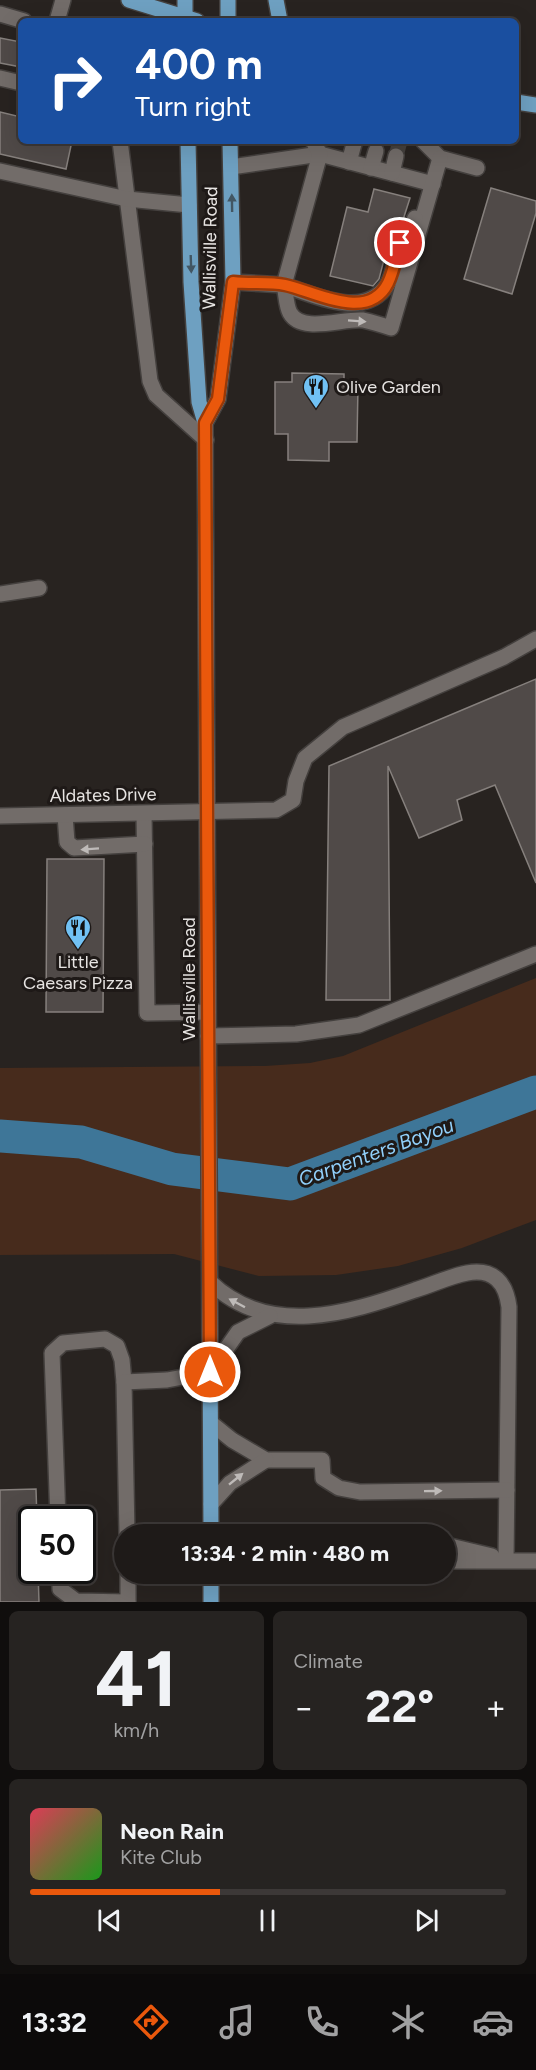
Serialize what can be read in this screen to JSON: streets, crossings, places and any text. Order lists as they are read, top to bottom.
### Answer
{
  "streets": {
    "main road": ["Wallisville Road"],
    "street": ["Aldates Drive"]
  },
  "crossings": [
    ["Wallisville Road", "Aldates Drive"]
  ],
  "water": ["Carpenters Bayou"],
  "places": {
    "restaurant": ["Olive Garden", "Little Caesars Pizza"]
  },
  "page": {
    "turn": ["400 m", "Turn right"],
    "limit": "50",
    "trip": "13:34 · 2 min · 480 m",
    "tile": [
      ["41", "km/h"],
      "Climate"
    ],
    "heat": ["−", "22°", "+"],
    "song": ["Neon Rain", "Kite Club"],
    "tabs": "13:32"
  }
}
